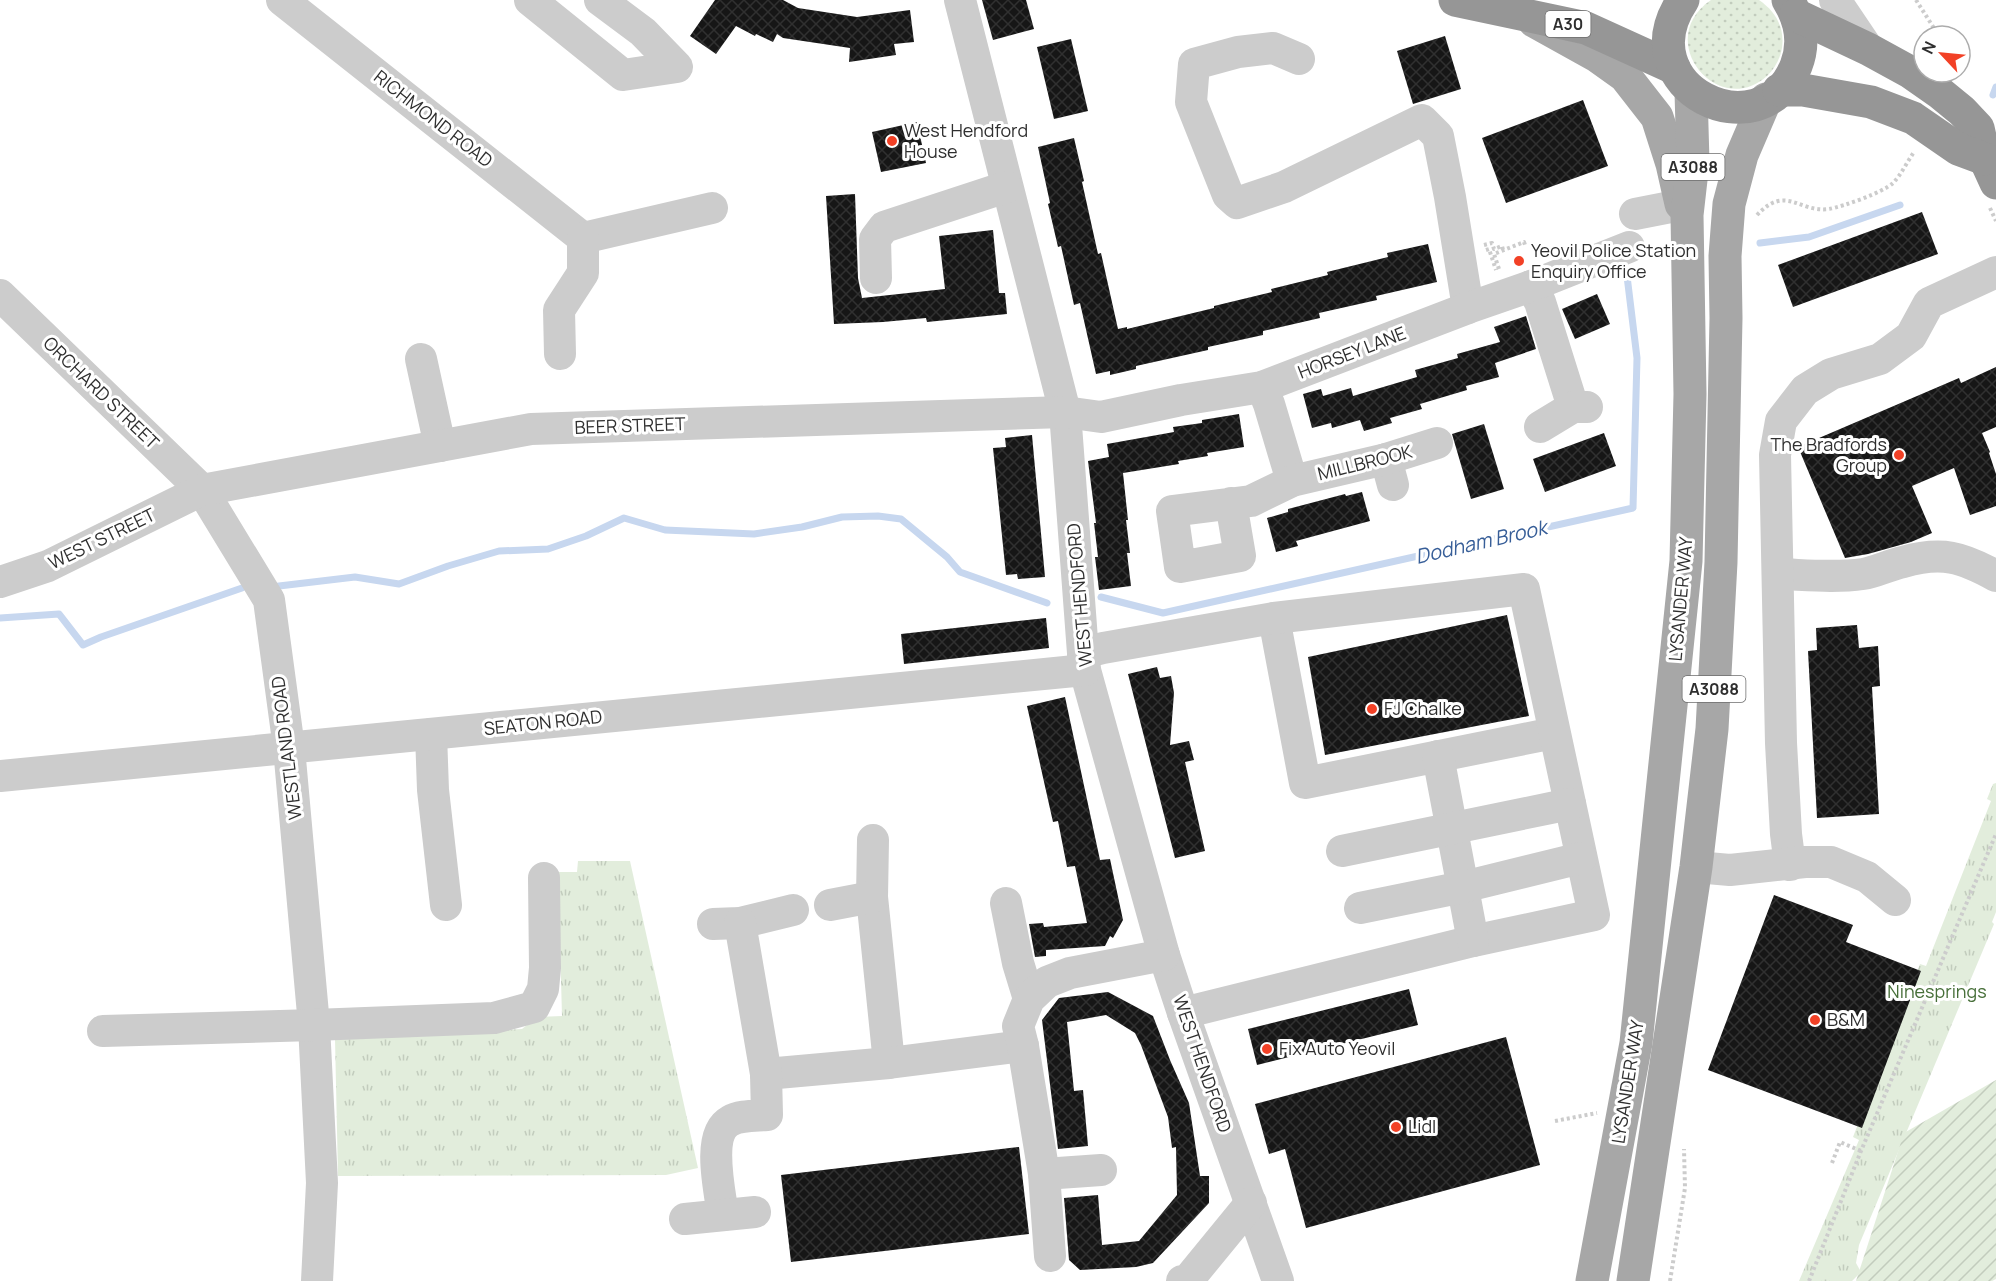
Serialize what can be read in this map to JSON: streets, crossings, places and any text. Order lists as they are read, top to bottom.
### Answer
{
  "streets": {
    "highway": ["A30"],
    "main road": ["A3088", "LYSANDER WAY"],
    "street": [
      "RICHMOND ROAD",
      "HORSEY LANE",
      "ORCHARD STREET",
      "BEER STREET",
      "MILLBROOK",
      "WEST STREET",
      "WEST HENDFORD",
      "SEATON ROAD",
      "WESTLAND ROAD"
    ]
  },
  "crossings": [
    ["A30", "LYSANDER WAY"],
    ["HORSEY LANE", "BEER STREET"],
    ["HORSEY LANE", "MILLBROOK"],
    ["HORSEY LANE", "WEST HENDFORD"],
    ["ORCHARD STREET", "BEER STREET"],
    ["ORCHARD STREET", "WEST STREET"],
    ["ORCHARD STREET", "WESTLAND ROAD"],
    ["BEER STREET", "WEST STREET"],
    ["BEER STREET", "WEST HENDFORD"],
    ["BEER STREET", "WESTLAND ROAD"],
    ["WEST STREET", "WESTLAND ROAD"],
    ["WEST HENDFORD", "SEATON ROAD"],
    ["SEATON ROAD", "WESTLAND ROAD"]
  ],
  "water": ["Dodham Brook"],
  "parks": ["Ninesprings"],
  "places": [
    "West Hendford House",
    "Yeovil Police Station Enquiry Office",
    "The Bradfords Group",
    "FJ Chalke",
    "B&M",
    "Fix Auto Yeovil",
    "Lidl"
  ],
  "north": "top left"
}
